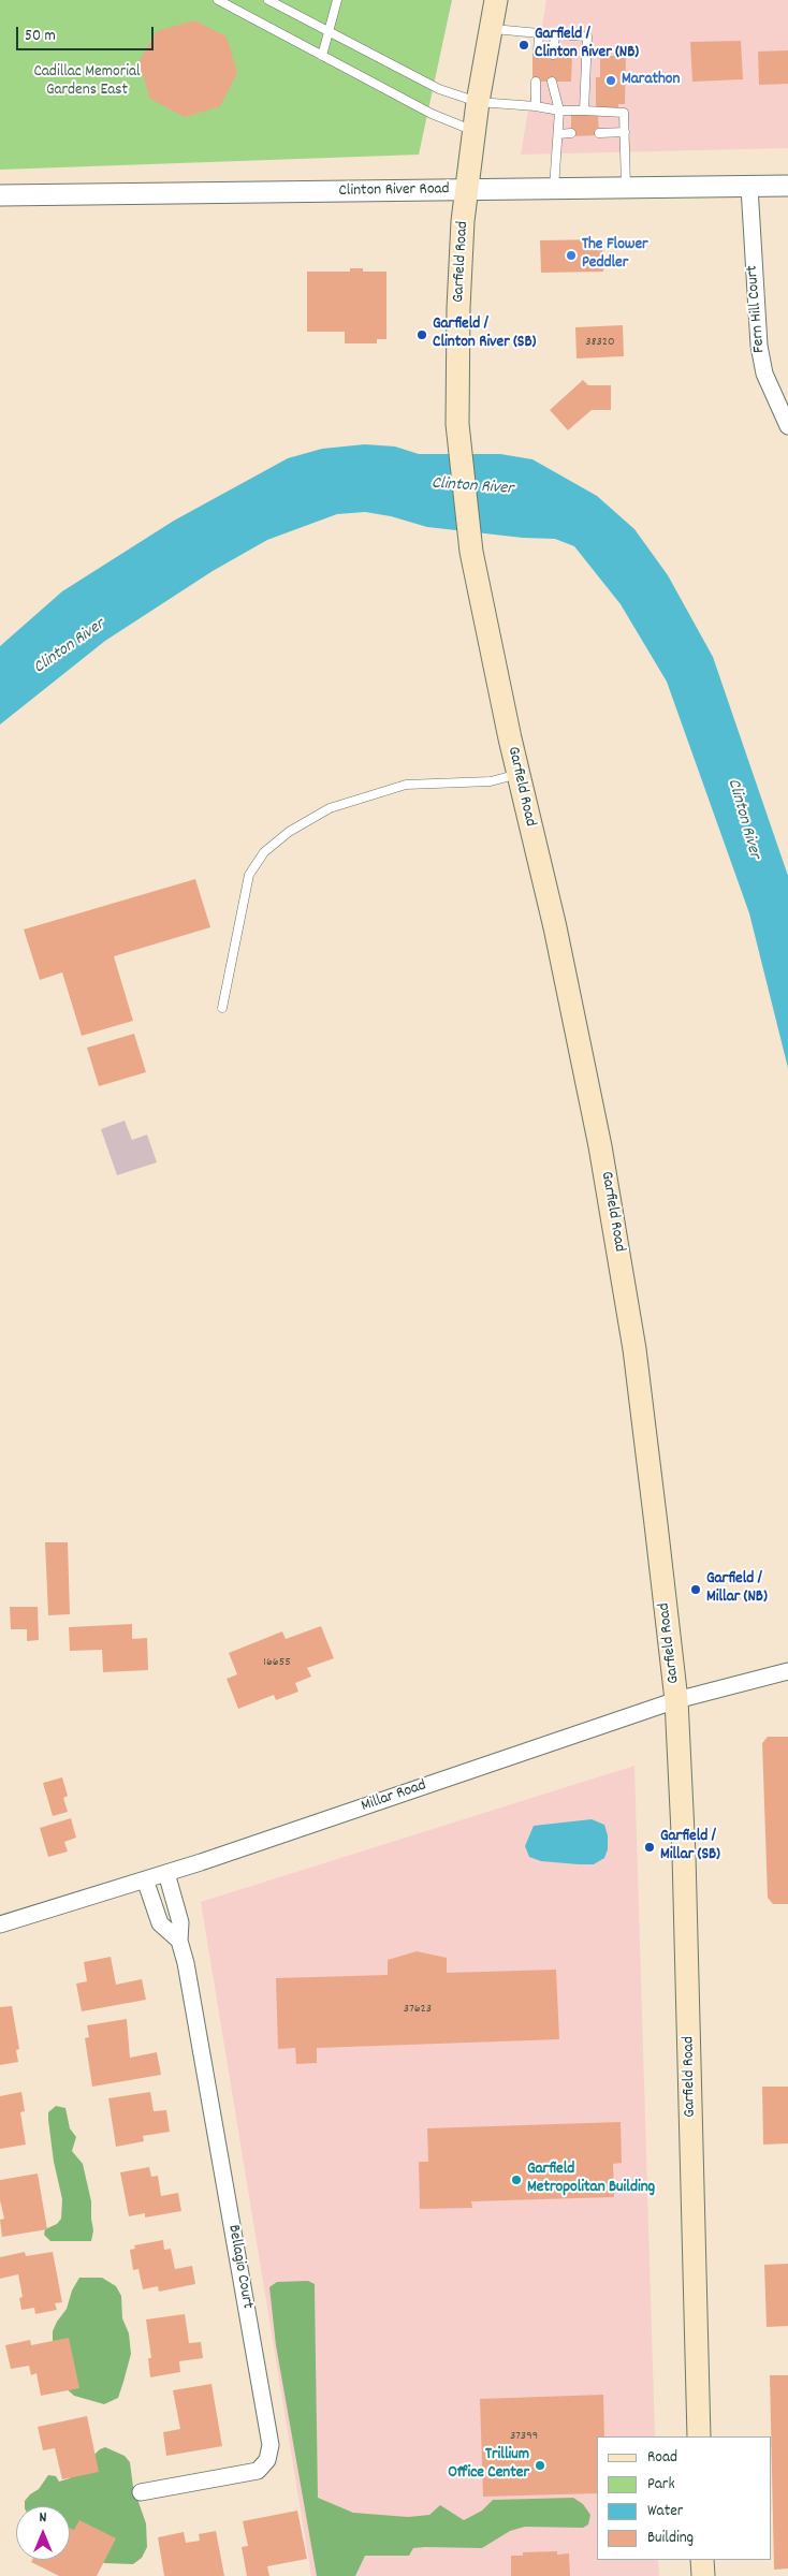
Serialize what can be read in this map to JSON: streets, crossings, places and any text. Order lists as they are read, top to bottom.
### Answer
{
  "streets": {
    "main road": ["Garfield Road"],
    "street": [
      "Clinton River Road",
      "Fern Hill Court",
      "Millar Road",
      "Bellagio Court"
    ]
  },
  "crossings": [
    ["Clinton River Road", "Garfield Road"],
    ["Clinton River Road", "Fern Hill Court"],
    ["Garfield Road", "Millar Road"],
    ["Millar Road", "Bellagio Court"]
  ],
  "water": ["Clinton River"],
  "parks": ["Cadillac Memorial Gardens East"],
  "places": [
    "Garfield / Clinton River (NB)",
    "Marathon",
    "The Flower Peddler",
    "Garfield / Clinton River (SB)",
    "Garfield / Millar (NB)",
    "Garfield / Millar (SB)",
    "Garfield Metropolitan Building",
    "Trillium Office Center"
  ],
  "house_numbers": [
    "38320",
    "16655",
    "37623",
    "37399"
  ],
  "legend": [
    "Road",
    "Park",
    "Water",
    "Building"
  ],
  "scale_bar": "50 m",
  "north": "top"
}
